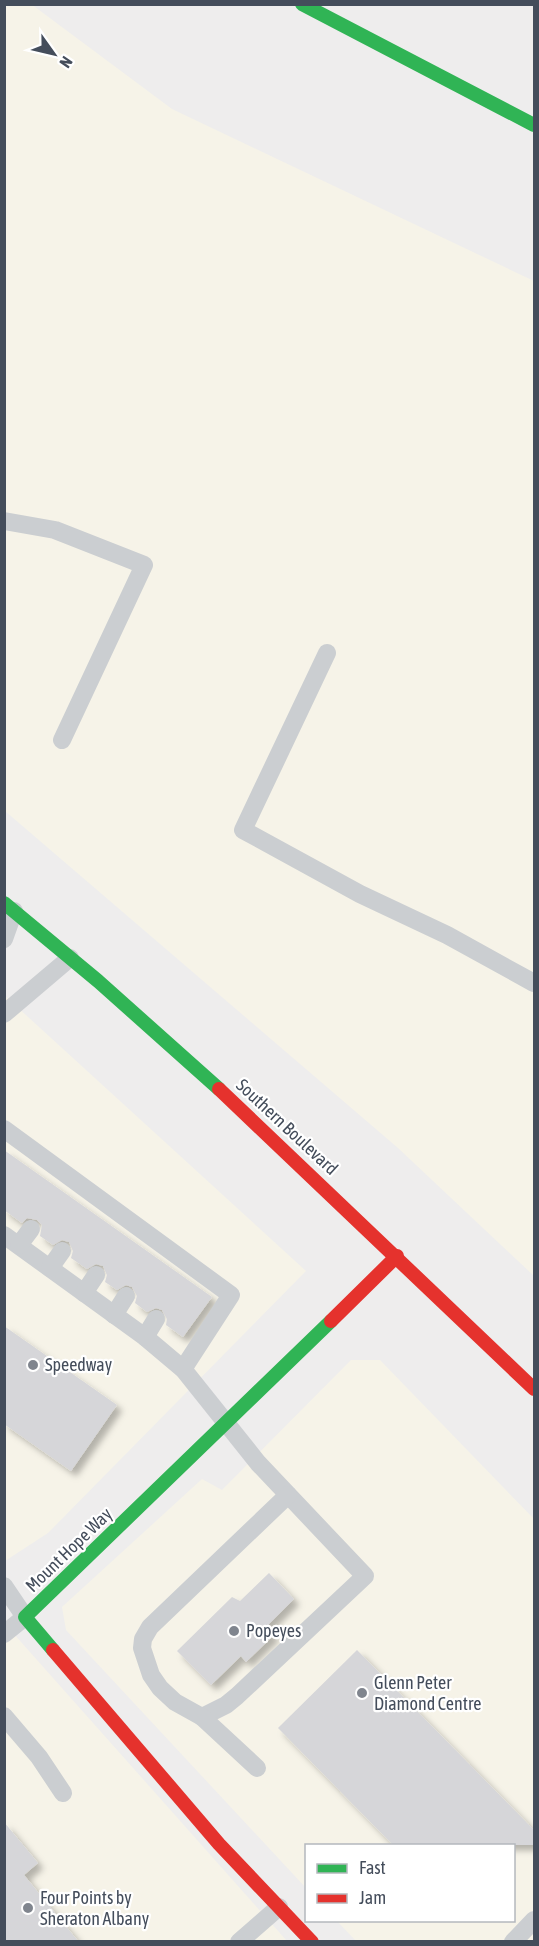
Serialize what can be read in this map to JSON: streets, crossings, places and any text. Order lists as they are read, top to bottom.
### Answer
{
  "streets": {
    "main road": ["Southern Boulevard", "Mount Hope Way"]
  },
  "crossings": [
    ["Southern Boulevard", "Mount Hope Way"]
  ],
  "places": [
    "Speedway",
    "Popeyes",
    "Glenn Peter Diamond Centre",
    "Four Points by Sheraton Albany"
  ],
  "legend": ["Fast", "Jam"],
  "north": "bottom right"
}
